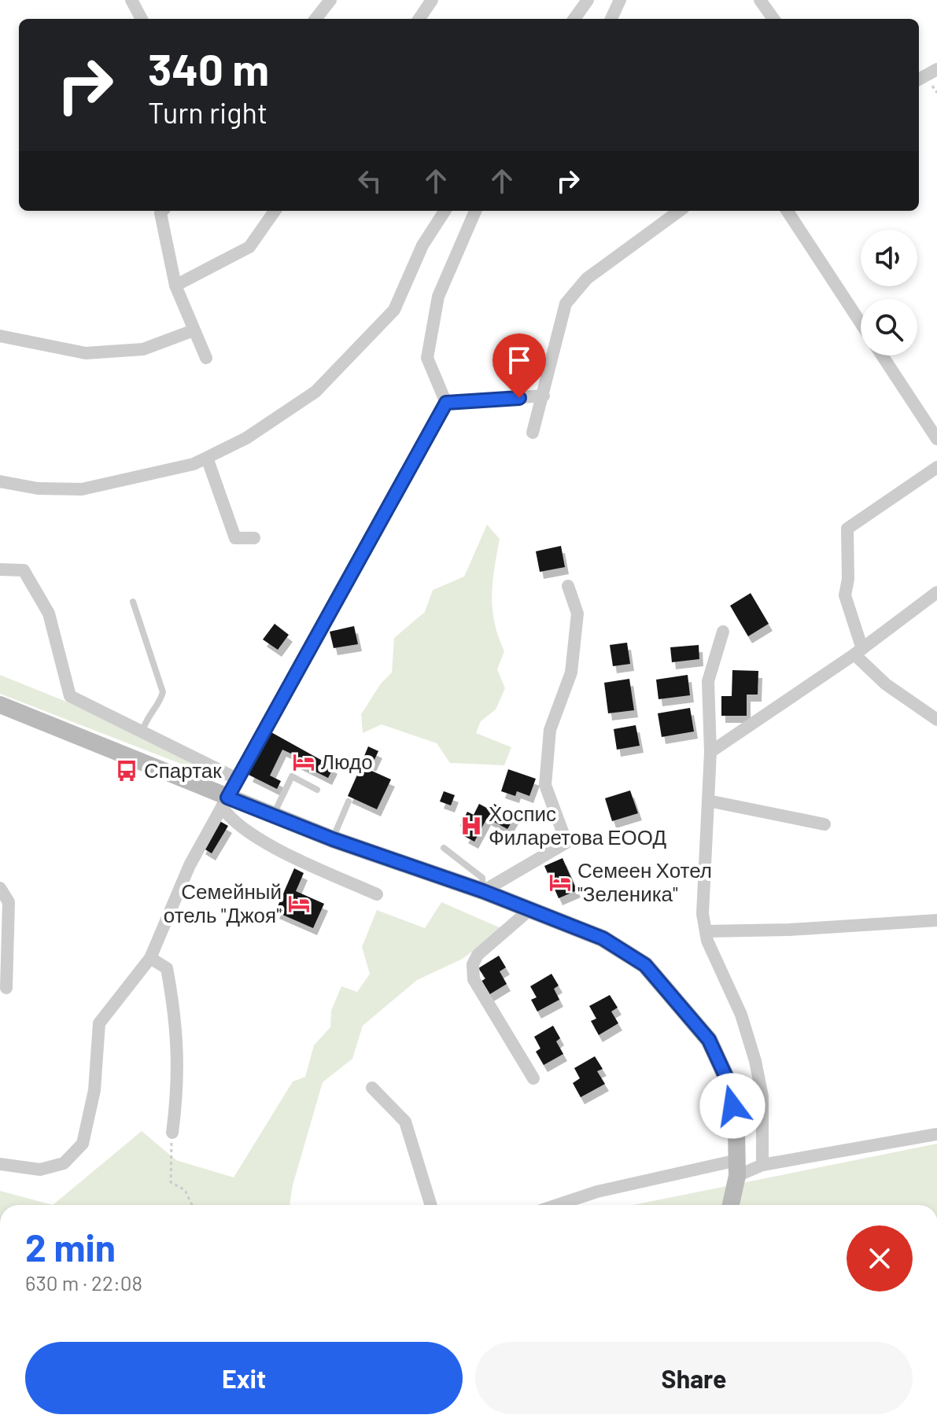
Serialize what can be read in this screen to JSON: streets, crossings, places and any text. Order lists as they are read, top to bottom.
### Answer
{
  "places": {
    "hotel": ["Людо", "Семеен Хотел \"Зеленика\"", "Семейный отель \"Джоя\""],
    "bus stop": ["Спартак"],
    "hospital": ["Хоспис Филаретова ЕООД"]
  },
  "page": {
    "turn": ["340 m", "Turn right"],
    "heading": ["2 min", "630 m · 22:08"],
    "buttons": ["Exit", "Share"]
  }
}
